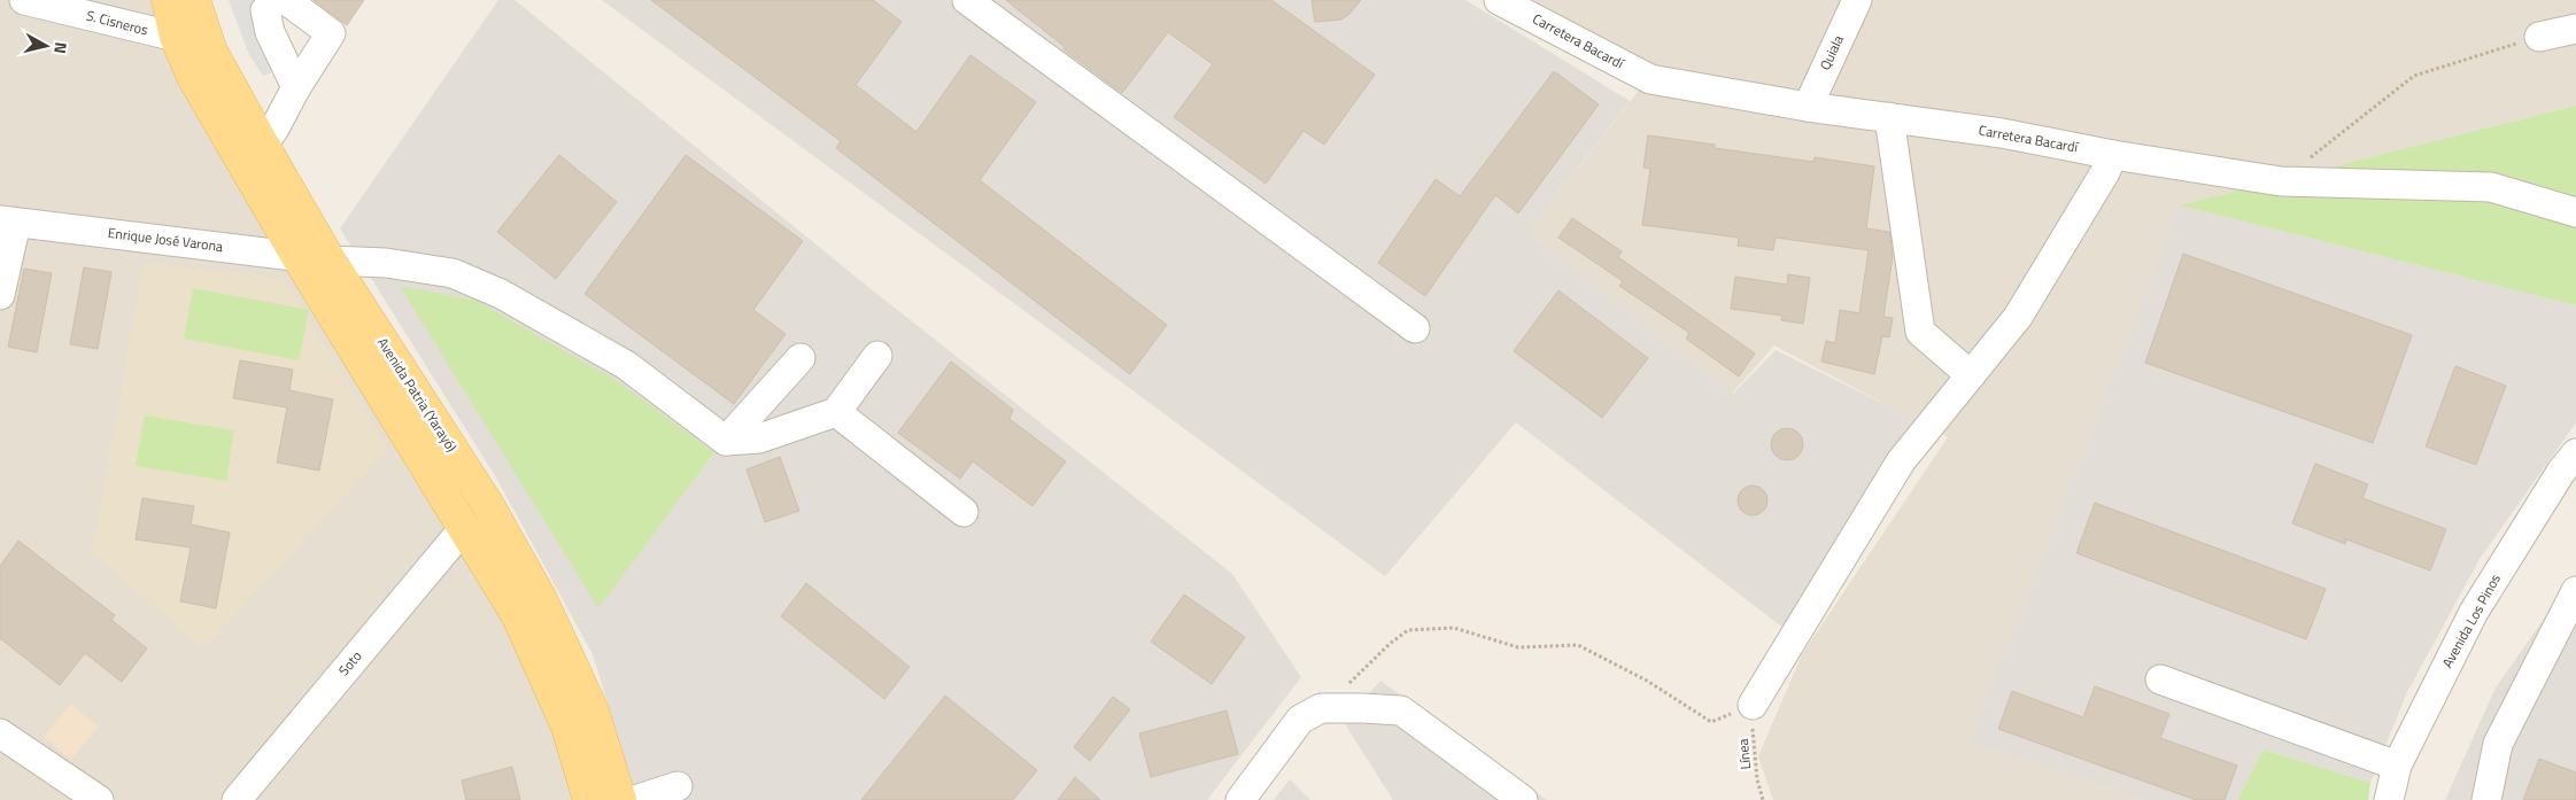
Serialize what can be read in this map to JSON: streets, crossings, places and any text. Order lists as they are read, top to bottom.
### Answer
{
  "streets": {
    "main road": ["Avenida Patria (Yarayó)"],
    "street": [
      "S. Cisneros",
      "Carretera Bacardí",
      "Quiala",
      "Enrique José Varona",
      "Avenida Los Pinos",
      "Soto"
    ],
    "path": ["Línea"]
  },
  "crossings": [
    ["S. Cisneros", "Avenida Patria (Yarayó)"],
    ["Carretera Bacardí", "Quiala"],
    ["Enrique José Varona", "Avenida Patria (Yarayó)"],
    ["Avenida Patria (Yarayó)", "Soto"]
  ],
  "north": "right"
}
